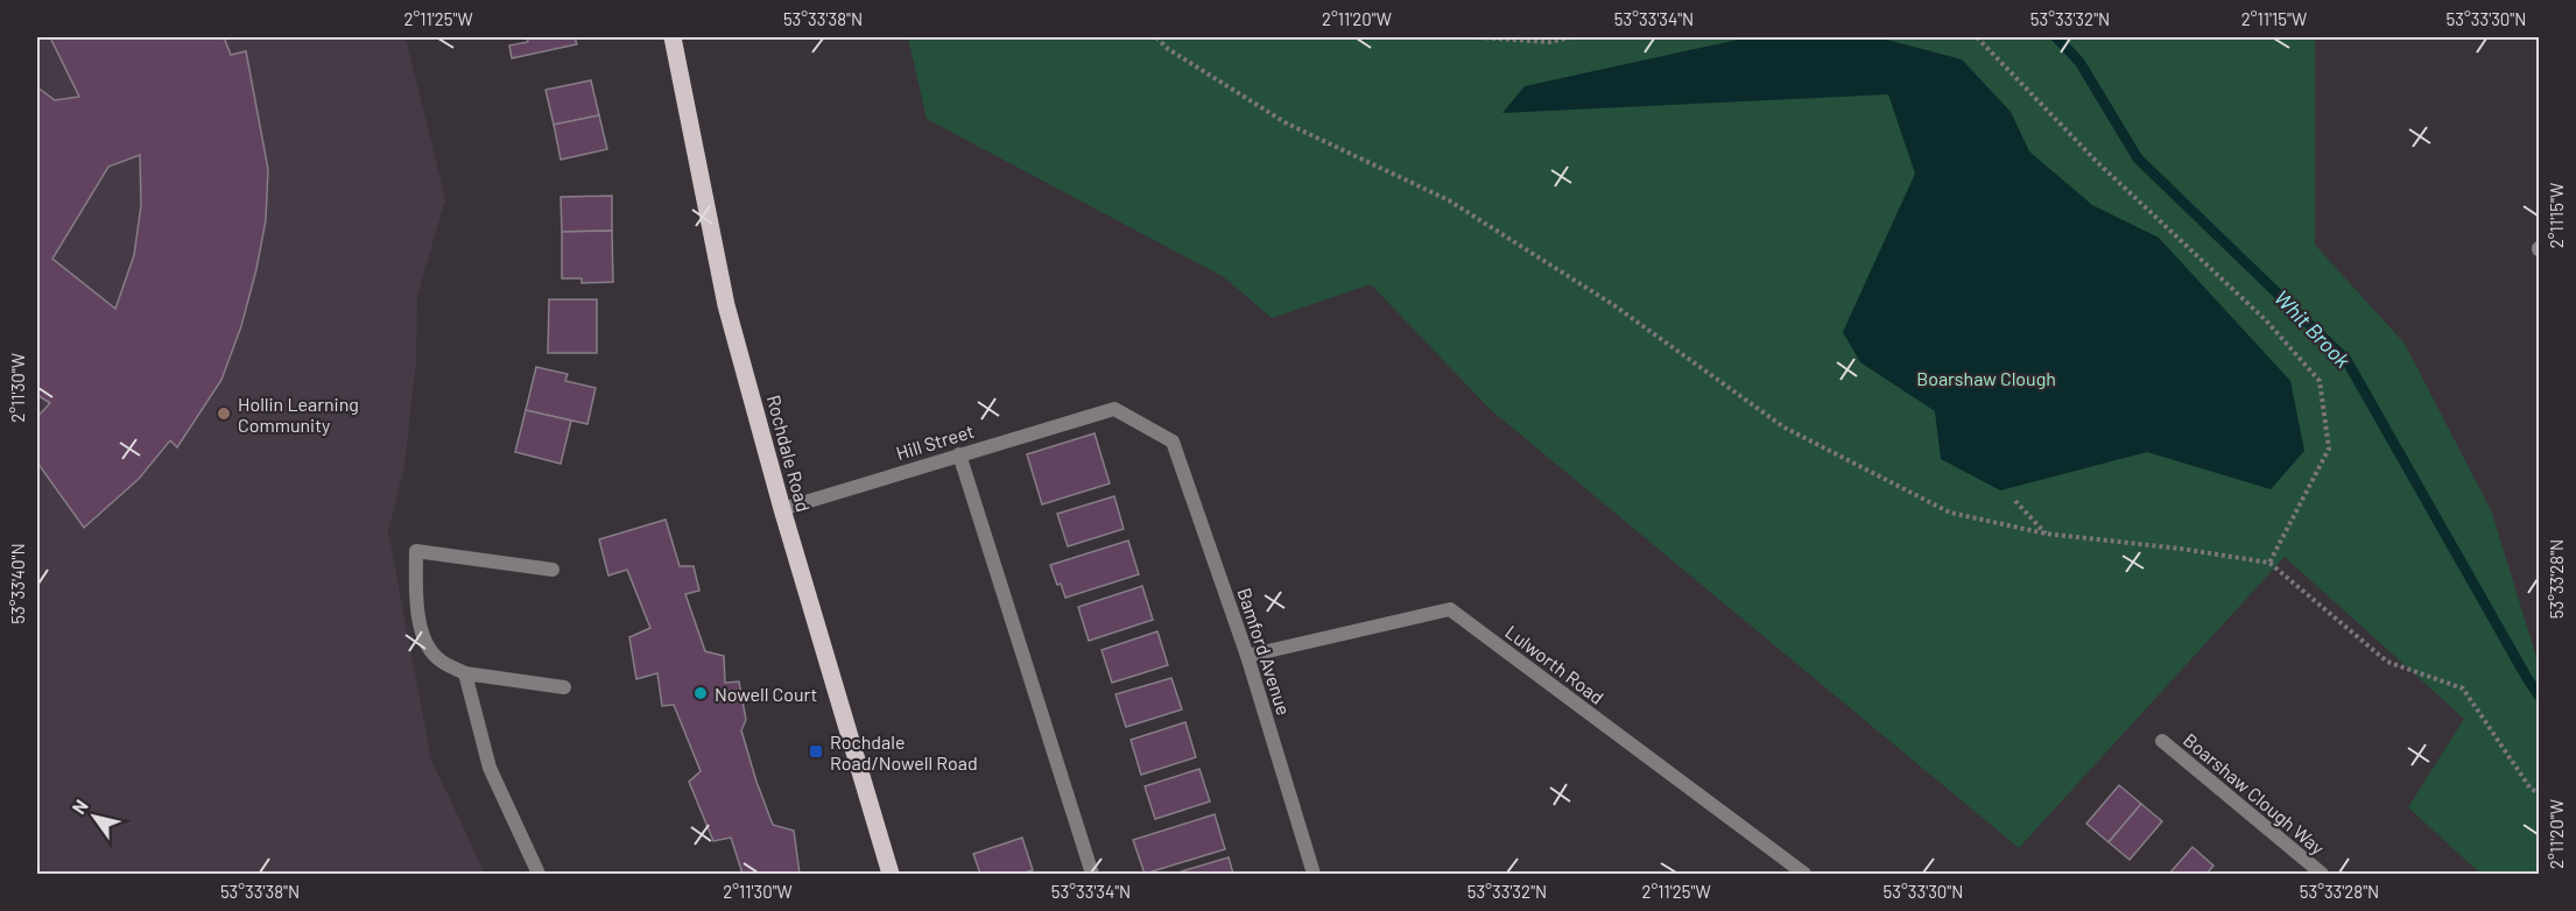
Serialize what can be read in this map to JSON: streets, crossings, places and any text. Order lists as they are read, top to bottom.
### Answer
{
  "streets": {
    "main road": ["Rochdale Road"],
    "street": [
      "Hill Street",
      "Bamford Avenue",
      "Lulworth Road",
      "Boarshaw Clough Way"
    ]
  },
  "crossings": [
    ["Hill Street", "Rochdale Road"],
    ["Hill Street", "Bamford Avenue"],
    ["Bamford Avenue", "Lulworth Road"]
  ],
  "water": ["Whit Brook"],
  "parks": ["Boarshaw Clough"],
  "places": {
    "other": ["Hollin Learning Community", "Nowell Court"],
    "transit": ["Rochdale Road/Nowell Road"]
  },
  "north": "top left",
  "coordinates": [
    "2°11'25\"W",
    "53°33'38\"N",
    "2°11'20\"W",
    "53°33'34\"N",
    "53°33'32\"N",
    "2°11'15\"W",
    "53°33'30\"N",
    "2°11'30\"W",
    "53°33'28\"N",
    "53°33'40\"N"
  ]
}
